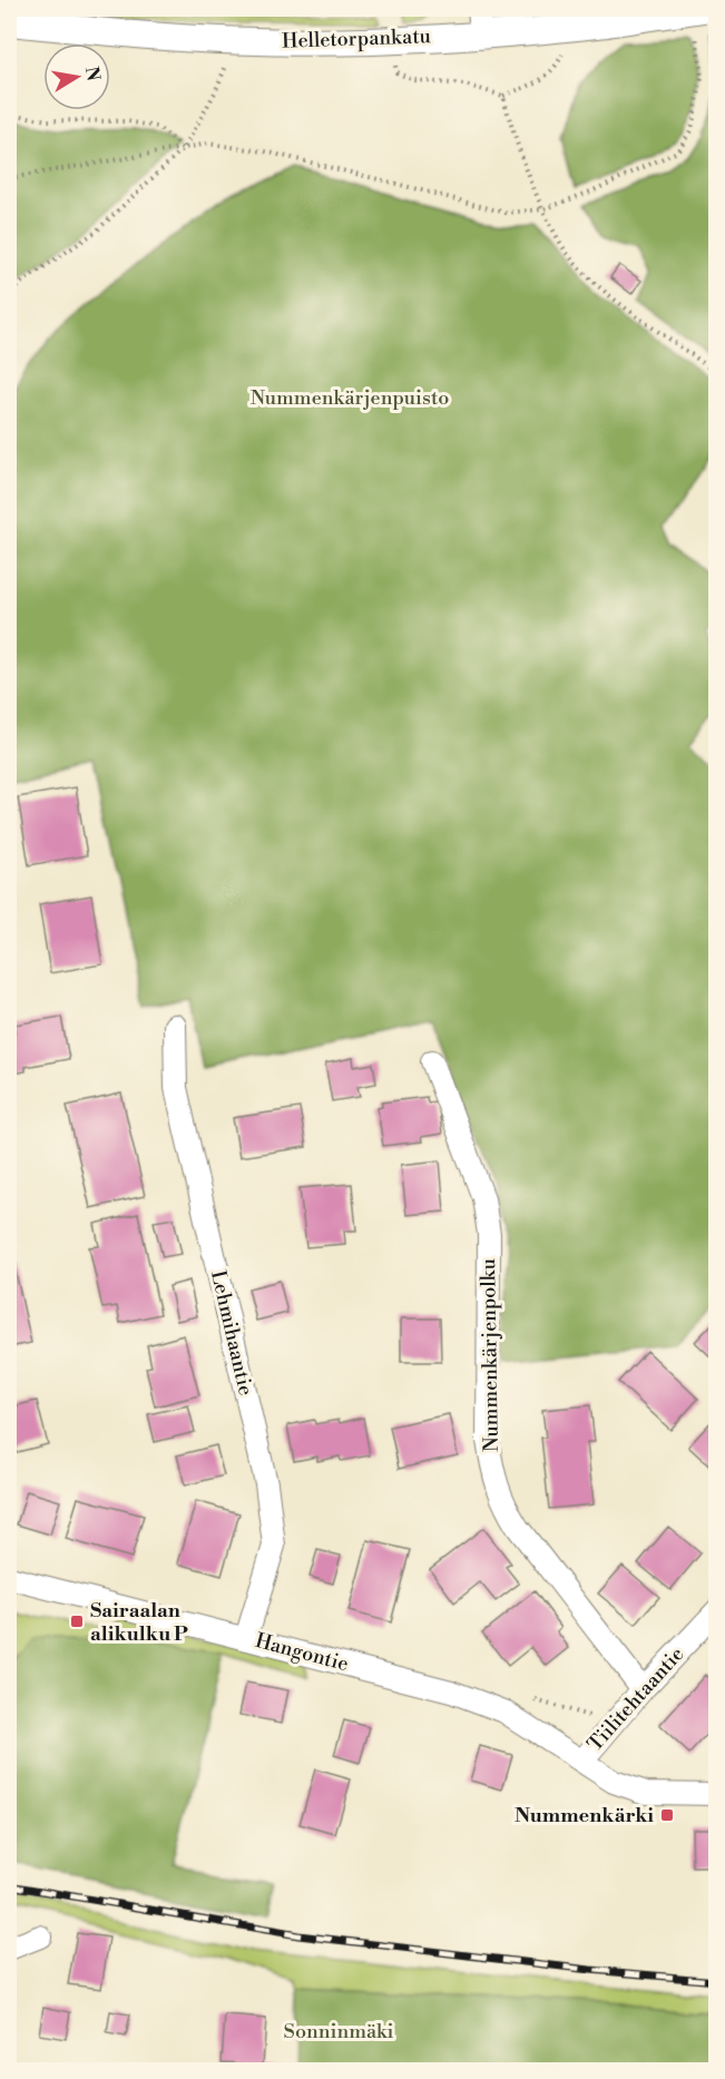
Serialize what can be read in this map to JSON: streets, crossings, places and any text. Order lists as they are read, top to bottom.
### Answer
{
  "streets": {
    "street": [
      "Helletorpankatu",
      "Lehmihaantie",
      "Nummenkärjenpolku",
      "Hangontie",
      "Tiilitehtaantie"
    ]
  },
  "crossings": [
    ["Lehmihaantie", "Hangontie"],
    ["Nummenkärjenpolku", "Tiilitehtaantie"],
    ["Hangontie", "Tiilitehtaantie"]
  ],
  "parks": ["Nummenkärjenpuisto", "Sonninmäki"],
  "places": {
    "transit": ["Sairaalan alikulku P", "Nummenkärki"]
  },
  "north": "right"
}
